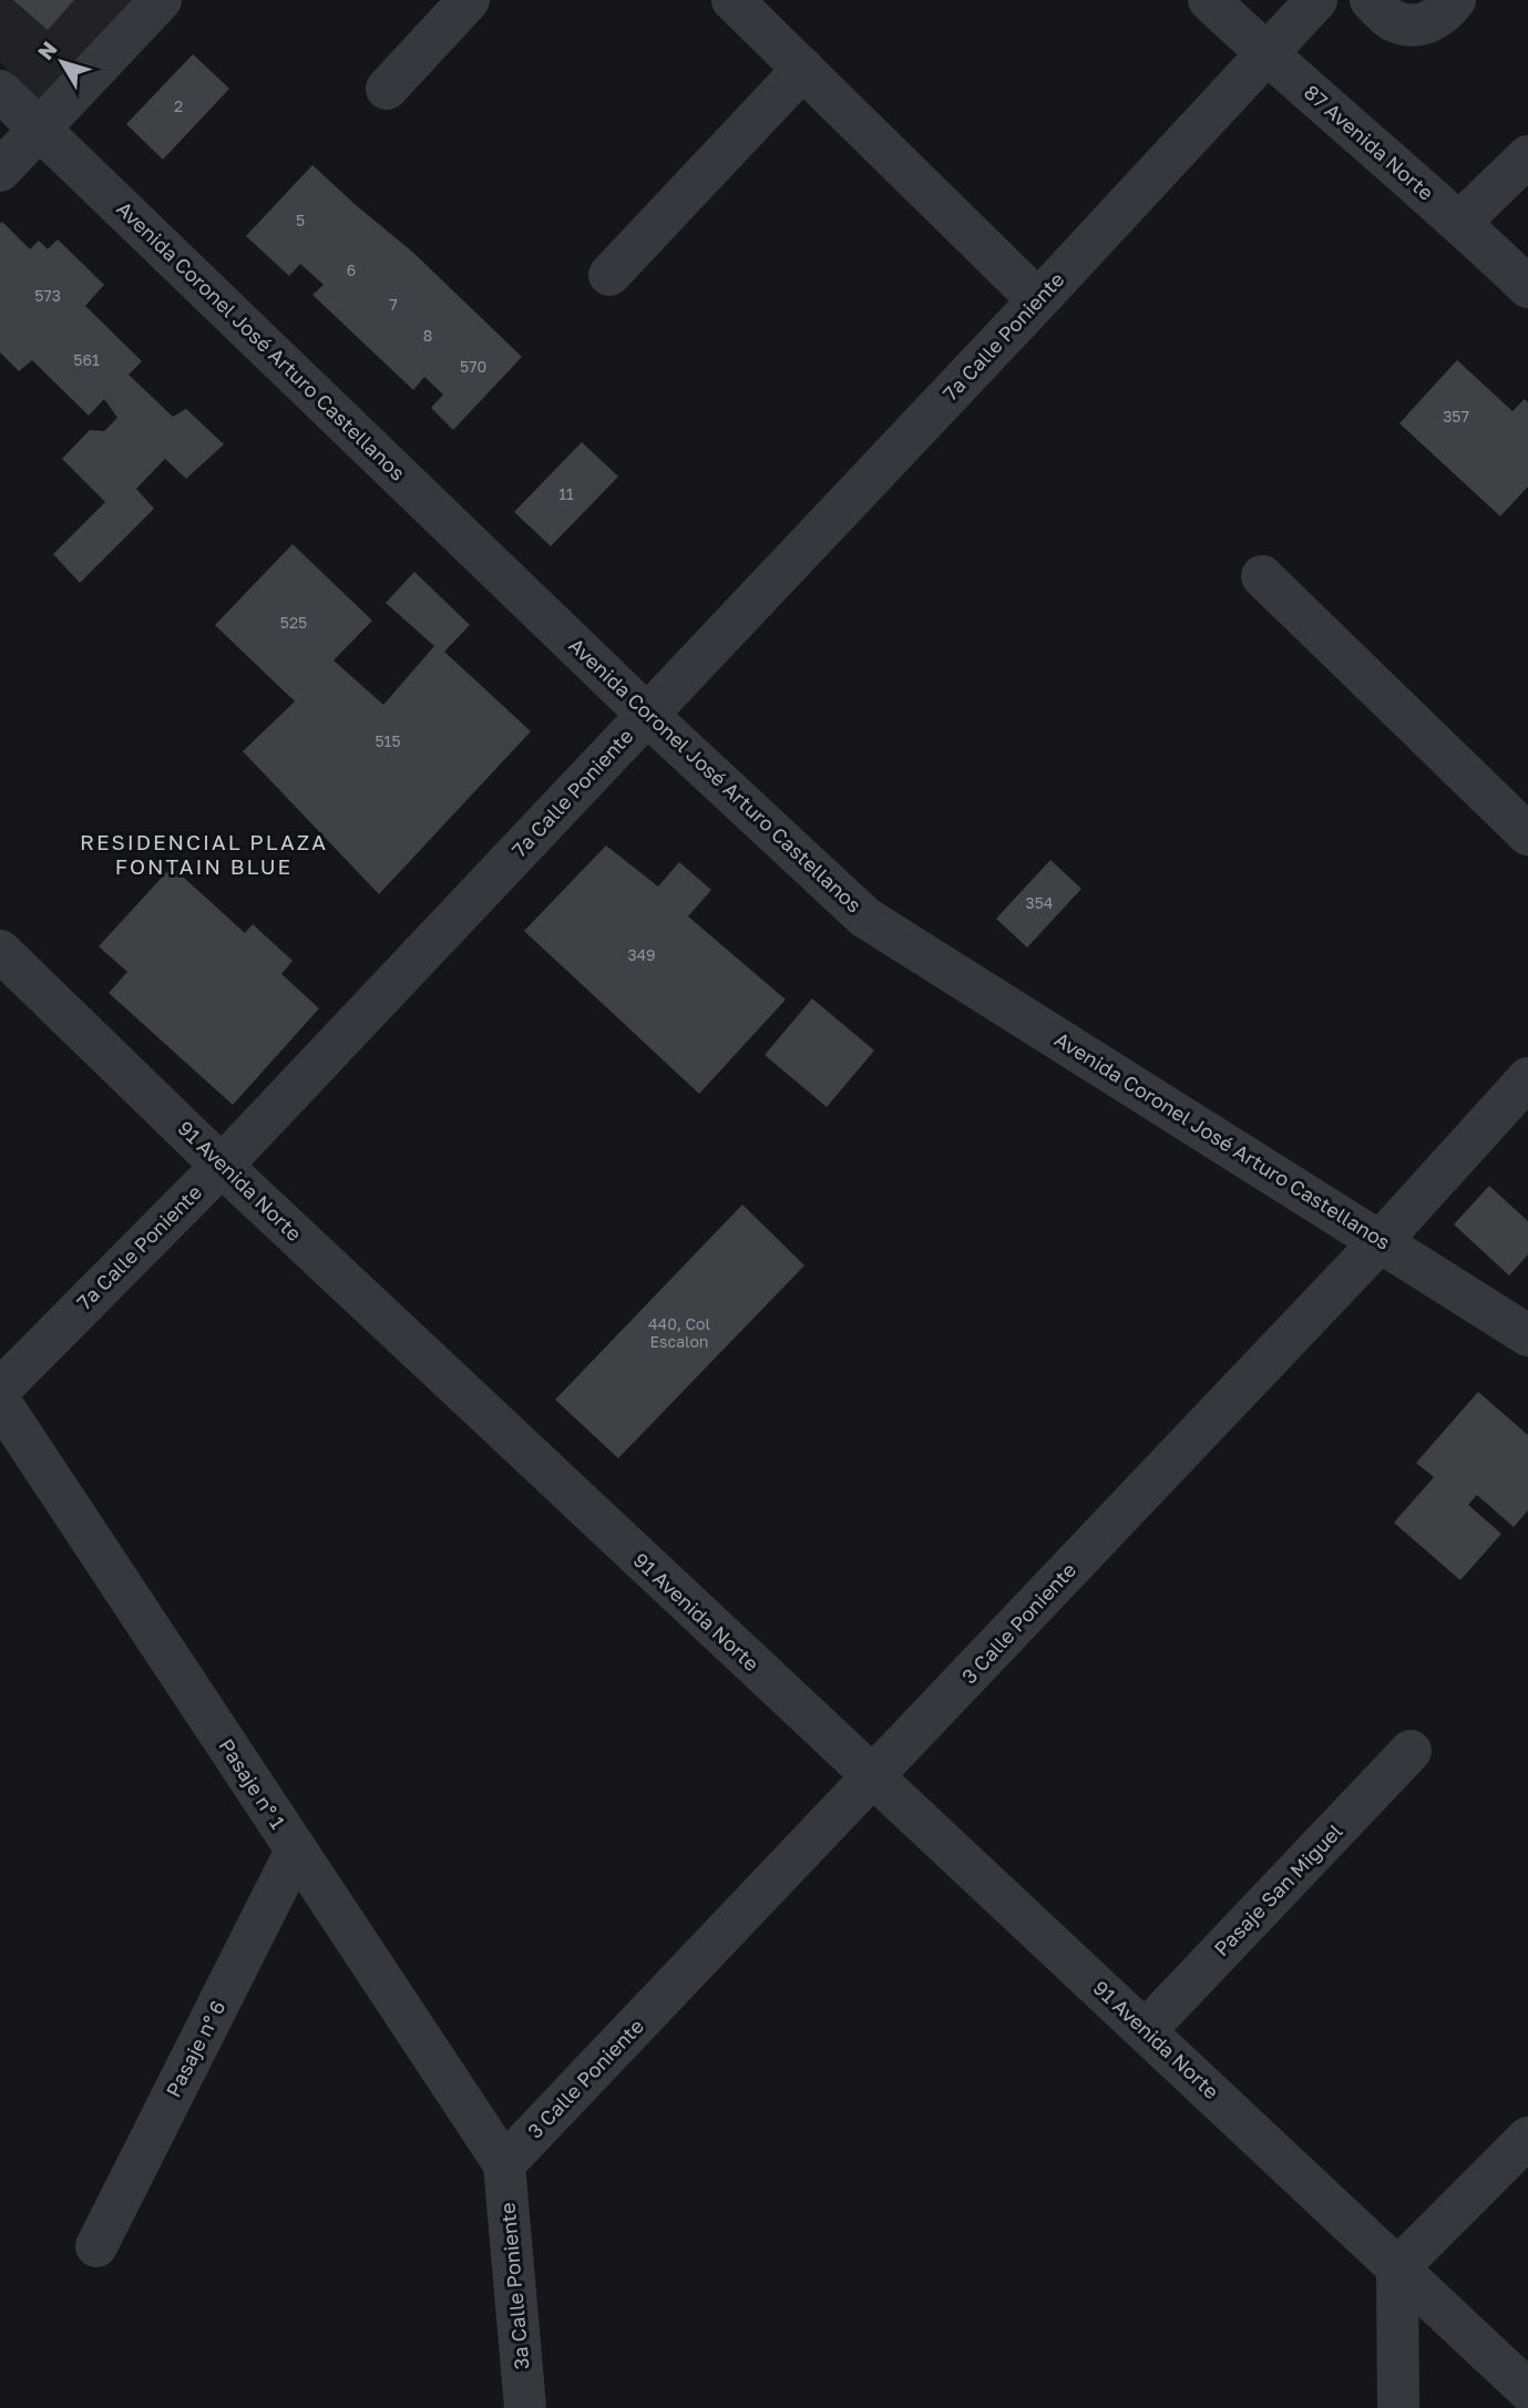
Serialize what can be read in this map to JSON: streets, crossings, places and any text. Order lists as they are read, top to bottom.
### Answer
{
  "streets": {
    "street": [
      "87 Avenida Norte",
      "7a Calle Poniente",
      "Avenida Coronel José Arturo Castellanos",
      "91 Avenida Norte",
      "3 Calle Poniente",
      "Pasaje n° 1",
      "Pasaje San Miguel",
      "Pasaje n° 6",
      "3a Calle Poniente"
    ]
  },
  "crossings": [
    ["87 Avenida Norte", "7a Calle Poniente"],
    ["7a Calle Poniente", "Avenida Coronel José Arturo Castellanos"],
    ["7a Calle Poniente", "91 Avenida Norte"],
    ["Avenida Coronel José Arturo Castellanos", "3 Calle Poniente"],
    ["91 Avenida Norte", "3 Calle Poniente"],
    ["91 Avenida Norte", "Pasaje San Miguel"],
    ["3 Calle Poniente", "Pasaje n° 1"],
    ["3 Calle Poniente", "3a Calle Poniente"],
    ["Pasaje n° 1", "Pasaje n° 6"],
    ["Pasaje n° 1", "3a Calle Poniente"]
  ],
  "districts": ["RESIDENCIAL PLAZA FONTAIN BLUE"],
  "house_numbers": [
    "2",
    "5",
    "6",
    "573",
    "7",
    "8",
    "561",
    "570",
    "357",
    "11",
    "525",
    "515",
    "354",
    "349",
    "440, Col Escalon"
  ],
  "north": "top left"
}
